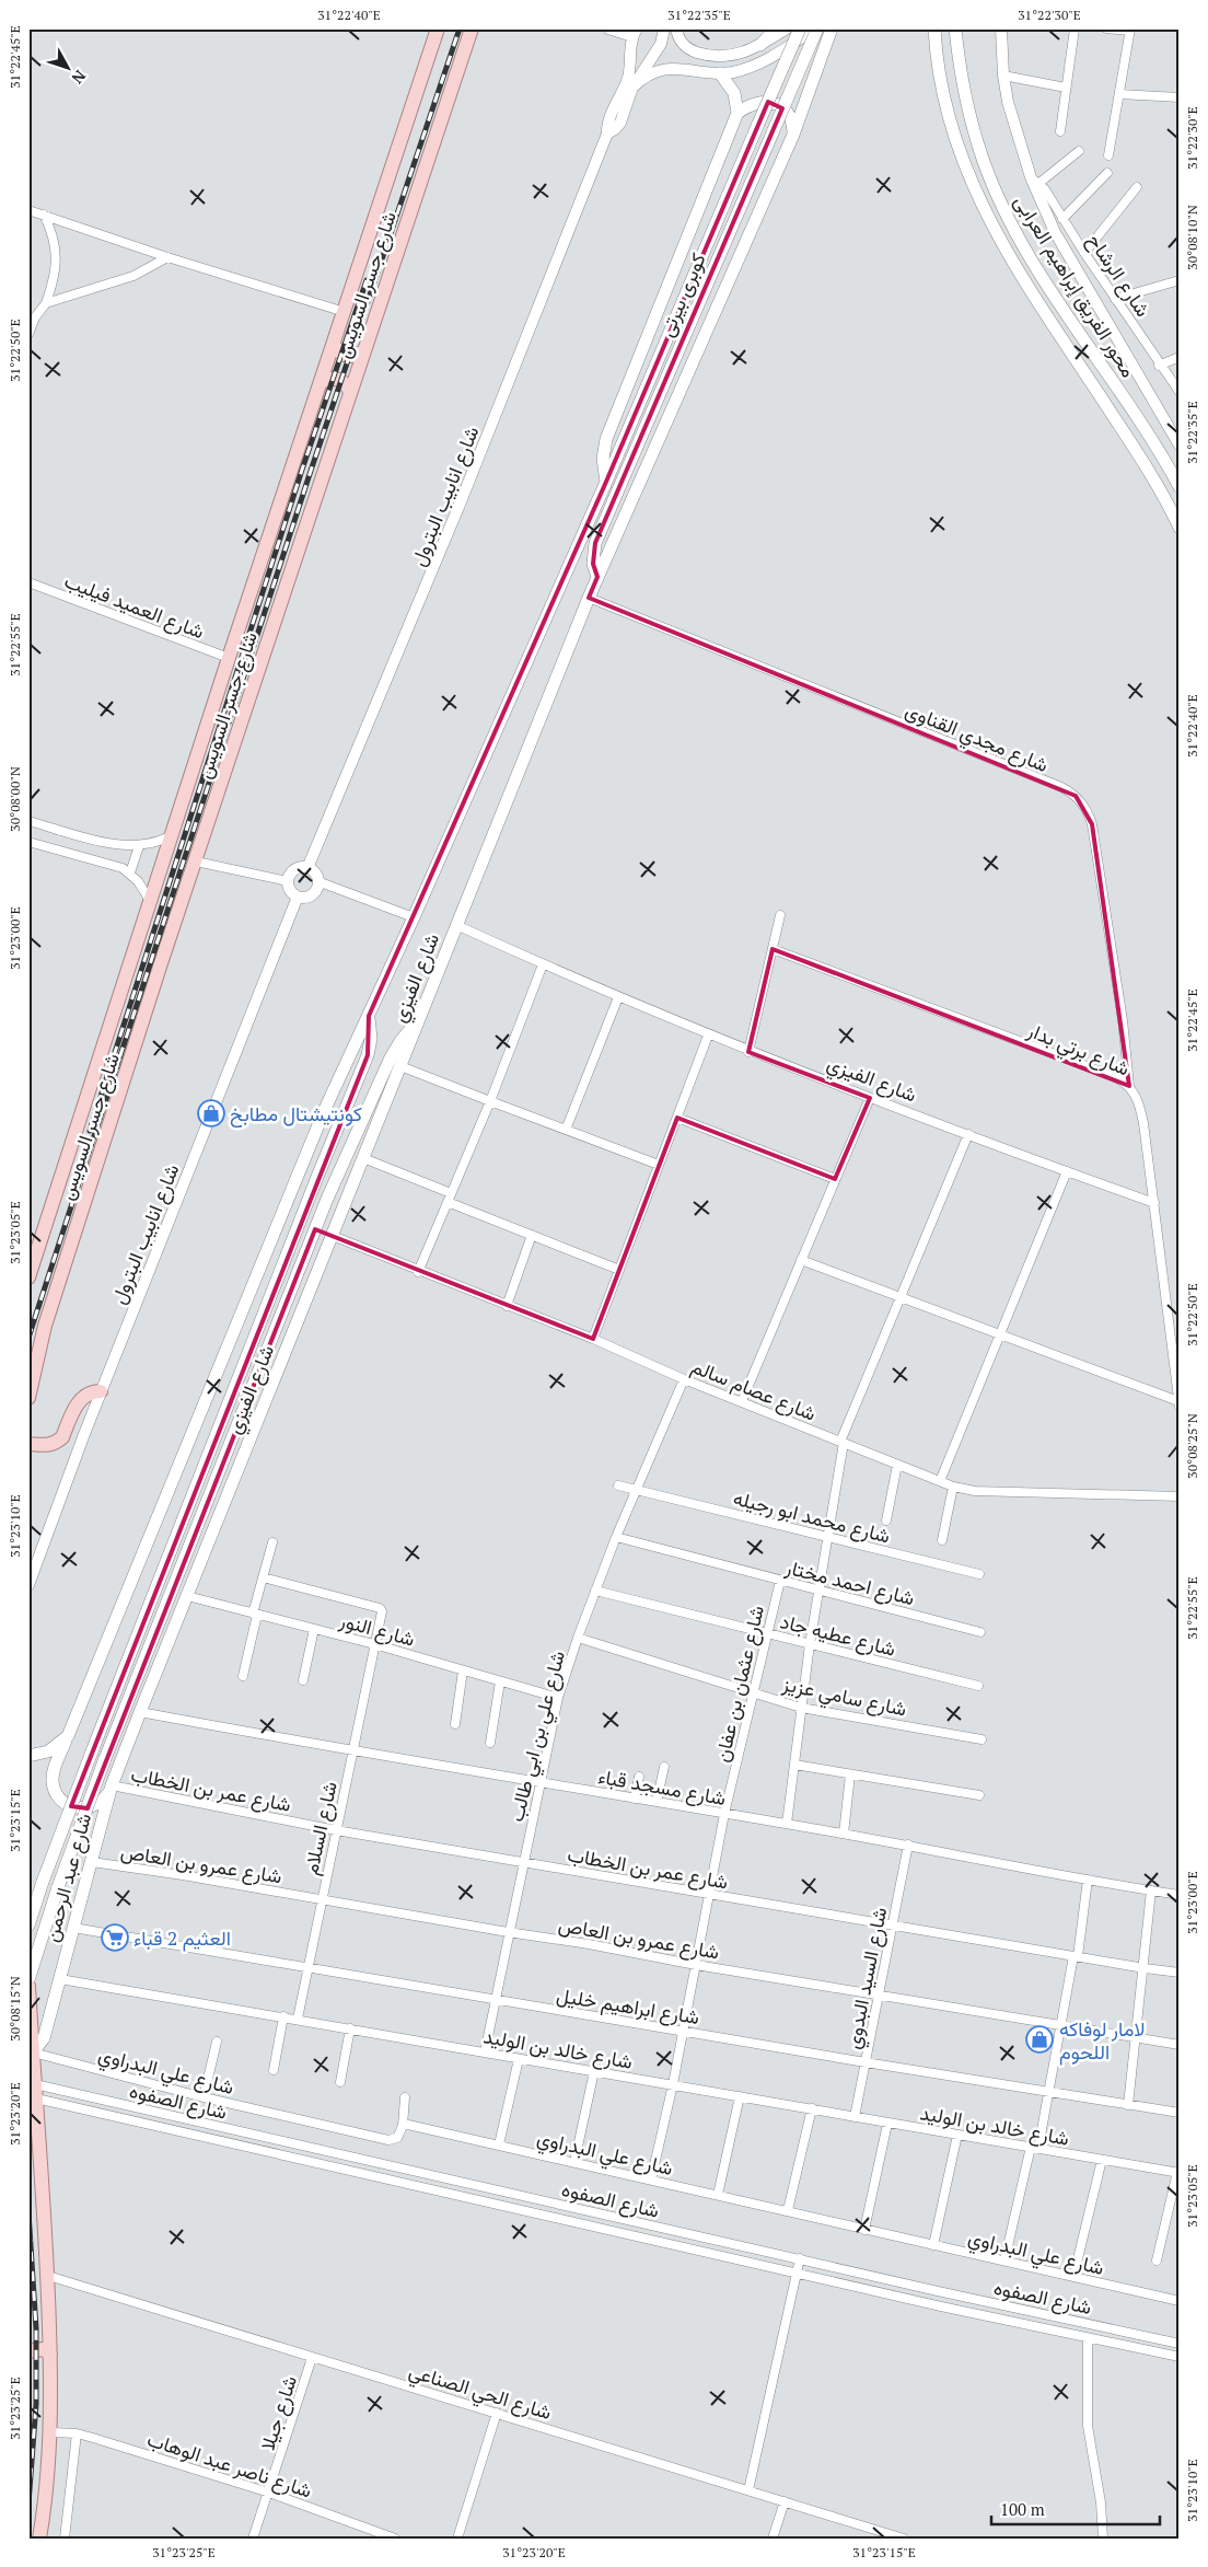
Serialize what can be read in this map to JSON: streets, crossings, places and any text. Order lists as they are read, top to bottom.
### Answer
{
  "streets": {
    "main road": [
      "شارع جسر السويس",
      "محور الفريق إبراهيم العرابى",
      "كوبرى بيرتى",
      "شارع الفيزي",
      "شارع عبد الرحمن"
    ],
    "street": [
      "شارع الرشاح",
      "شارع انابيب البترول",
      "شارع العميد فيليب",
      "شارع مجدي القناوى",
      "شارع برتي بدار",
      "شارع عصام سالم",
      "شارع محمد ابو رجيله",
      "شارع احمد مختار",
      "شارع النور",
      "شارع عطيه جاد",
      "شارع عثمان بن عفان",
      "شارع سامي عزيز",
      "شارع علي بن ابي طالب",
      "شارع مسجد قباء",
      "شارع عمر بن الخطاب",
      "شارع السلام",
      "شارع عمرو بن العاص",
      "شارع السيد البدوي",
      "شارع ابراهيم خليل",
      "شارع خالد بن الوليد",
      "شارع علي البدراوي",
      "شارع الصفوه",
      "شارع الحي الصناعي",
      "شارع جيلا",
      "شارع ناصر عبد الوهاب"
    ]
  },
  "crossings": [
    ["شارع جسر السويس", "شارع العميد فيليب"],
    ["كوبرى بيرتى", "شارع عمر بن الخطاب"],
    ["كوبرى بيرتى", "شارع عبد الرحمن"],
    ["شارع مجدي القناوى", "شارع برتي بدار"],
    ["شارع الفيزي", "شارع برتي بدار"],
    ["شارع الفيزي", "شارع عصام سالم"],
    ["شارع الفيزي", "شارع النور"],
    ["شارع الفيزي", "شارع مسجد قباء"],
    ["شارع الفيزي", "شارع عبد الرحمن"],
    ["شارع عصام سالم", "شارع علي بن ابي طالب"],
    ["شارع محمد ابو رجيله", "شارع علي بن ابي طالب"],
    ["شارع احمد مختار", "شارع عثمان بن عفان"],
    ["شارع احمد مختار", "شارع علي بن ابي طالب"],
    ["شارع النور", "شارع علي بن ابي طالب"],
    ["شارع النور", "شارع السلام"],
    ["شارع عطيه جاد", "شارع عثمان بن عفان"],
    ["شارع عطيه جاد", "شارع علي بن ابي طالب"],
    ["شارع عثمان بن عفان", "شارع سامي عزيز"],
    ["شارع عثمان بن عفان", "شارع مسجد قباء"],
    ["شارع عثمان بن عفان", "شارع عمر بن الخطاب"],
    ["شارع عثمان بن عفان", "شارع عمرو بن العاص"],
    ["شارع عثمان بن عفان", "شارع ابراهيم خليل"],
    ["شارع عثمان بن عفان", "شارع خالد بن الوليد"],
    ["شارع عثمان بن عفان", "شارع علي البدراوي"],
    ["شارع سامي عزيز", "شارع علي بن ابي طالب"],
    ["شارع علي بن ابي طالب", "شارع مسجد قباء"],
    ["شارع علي بن ابي طالب", "شارع عمر بن الخطاب"],
    ["شارع علي بن ابي طالب", "شارع عمرو بن العاص"],
    ["شارع علي بن ابي طالب", "شارع ابراهيم خليل"],
    ["شارع علي بن ابي طالب", "شارع خالد بن الوليد"],
    ["شارع مسجد قباء", "شارع السلام"],
    ["شارع مسجد قباء", "شارع عبد الرحمن"],
    ["شارع مسجد قباء", "شارع السيد البدوي"],
    ["شارع عمر بن الخطاب", "شارع السلام"],
    ["شارع عمر بن الخطاب", "شارع عبد الرحمن"],
    ["شارع عمر بن الخطاب", "شارع السيد البدوي"],
    ["شارع السلام", "شارع عمرو بن العاص"],
    ["شارع السلام", "شارع ابراهيم خليل"],
    ["شارع السلام", "شارع خالد بن الوليد"],
    ["شارع عمرو بن العاص", "شارع عبد الرحمن"],
    ["شارع عمرو بن العاص", "شارع السيد البدوي"],
    ["شارع عبد الرحمن", "شارع ابراهيم خليل"],
    ["شارع عبد الرحمن", "شارع خالد بن الوليد"],
    ["شارع عبد الرحمن", "شارع علي البدراوي"],
    ["شارع السيد البدوي", "شارع ابراهيم خليل"],
    ["شارع السيد البدوي", "شارع خالد بن الوليد"],
    ["شارع الحي الصناعي", "شارع جيلا"],
    ["شارع جيلا", "شارع ناصر عبد الوهاب"]
  ],
  "places": {
    "shop": ["كونتيشتال مطابخ", "لامار لوفاكه اللحوم"],
    "supermarket": ["العثيم 2 قباء"]
  },
  "scale_bar": "100 m",
  "north": "bottom right",
  "coordinates": [
    "31°22'40\"E",
    "31°22'35\"E",
    "31°22'30\"E",
    "31°22'45\"E",
    "30°08'10\"N",
    "31°22'50\"E",
    "31°22'55\"E",
    "30°08'00\"N",
    "31°23'00\"E",
    "31°23'05\"E",
    "30°08'25\"N",
    "31°23'10\"E",
    "31°23'15\"E",
    "30°08'15\"N",
    "31°23'20\"E",
    "31°23'25\"E"
  ]
}
